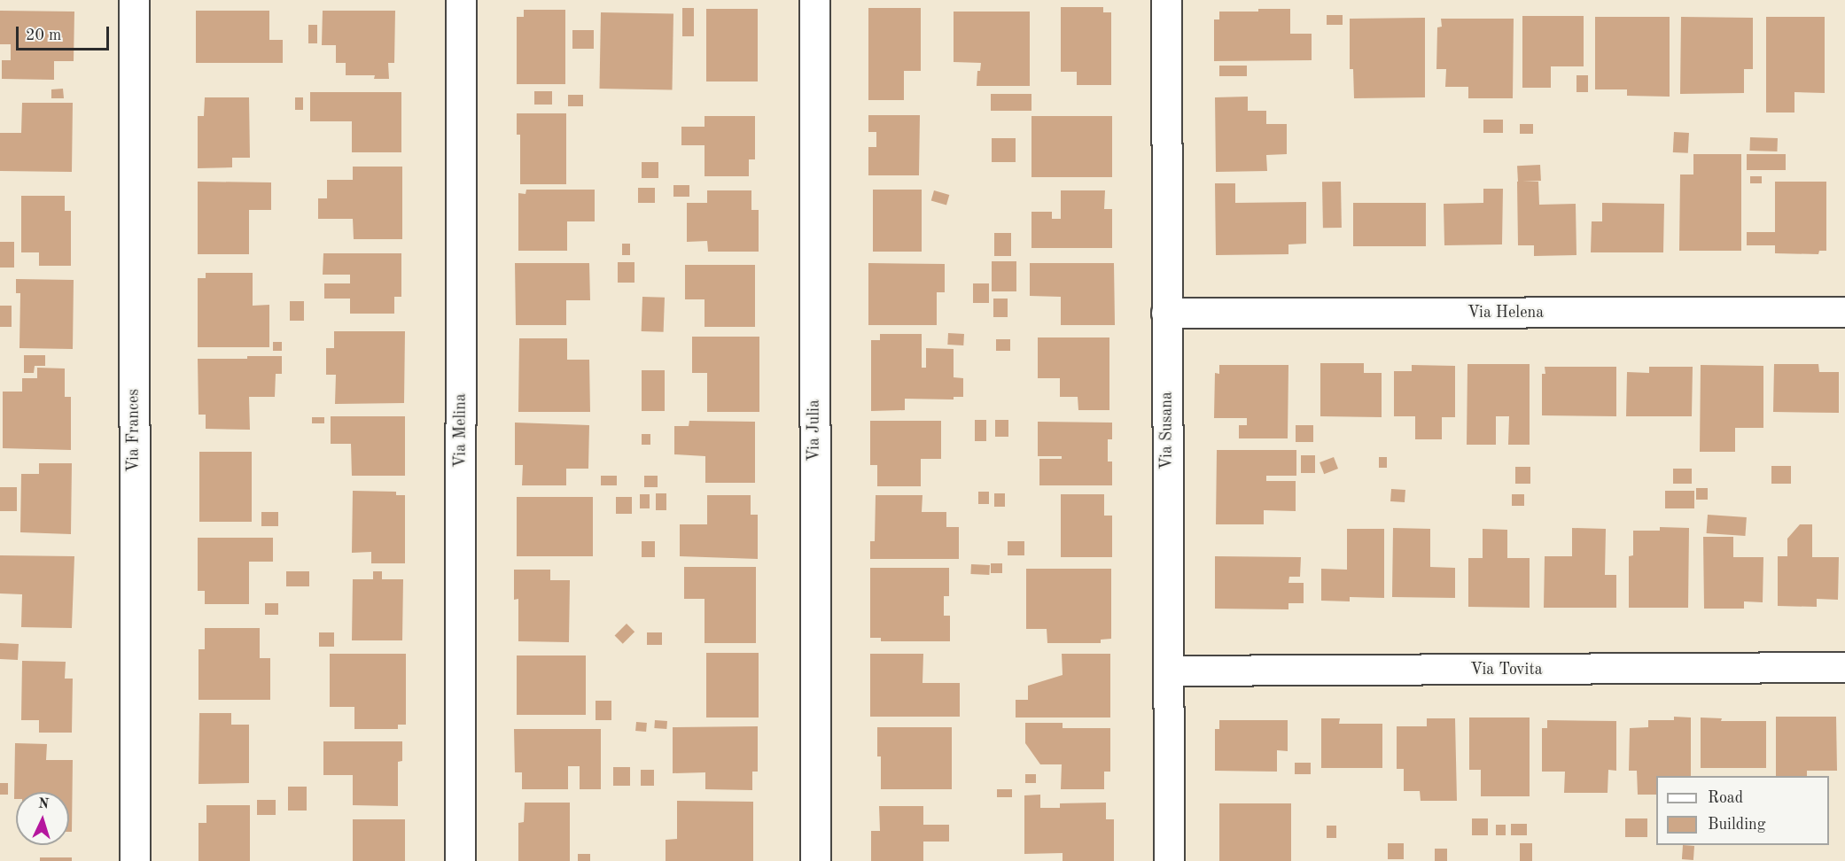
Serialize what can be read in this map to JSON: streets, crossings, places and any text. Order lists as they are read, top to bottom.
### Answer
{
  "streets": {
    "street": [
      "Via Helena",
      "Via Frances",
      "Via Melina",
      "Via Julia",
      "Via Susana",
      "Via Tovita"
    ]
  },
  "crossings": [
    ["Via Helena", "Via Susana"],
    ["Via Susana", "Via Tovita"]
  ],
  "legend": ["Road", "Building"],
  "scale_bar": "20 m",
  "north": "top"
}
